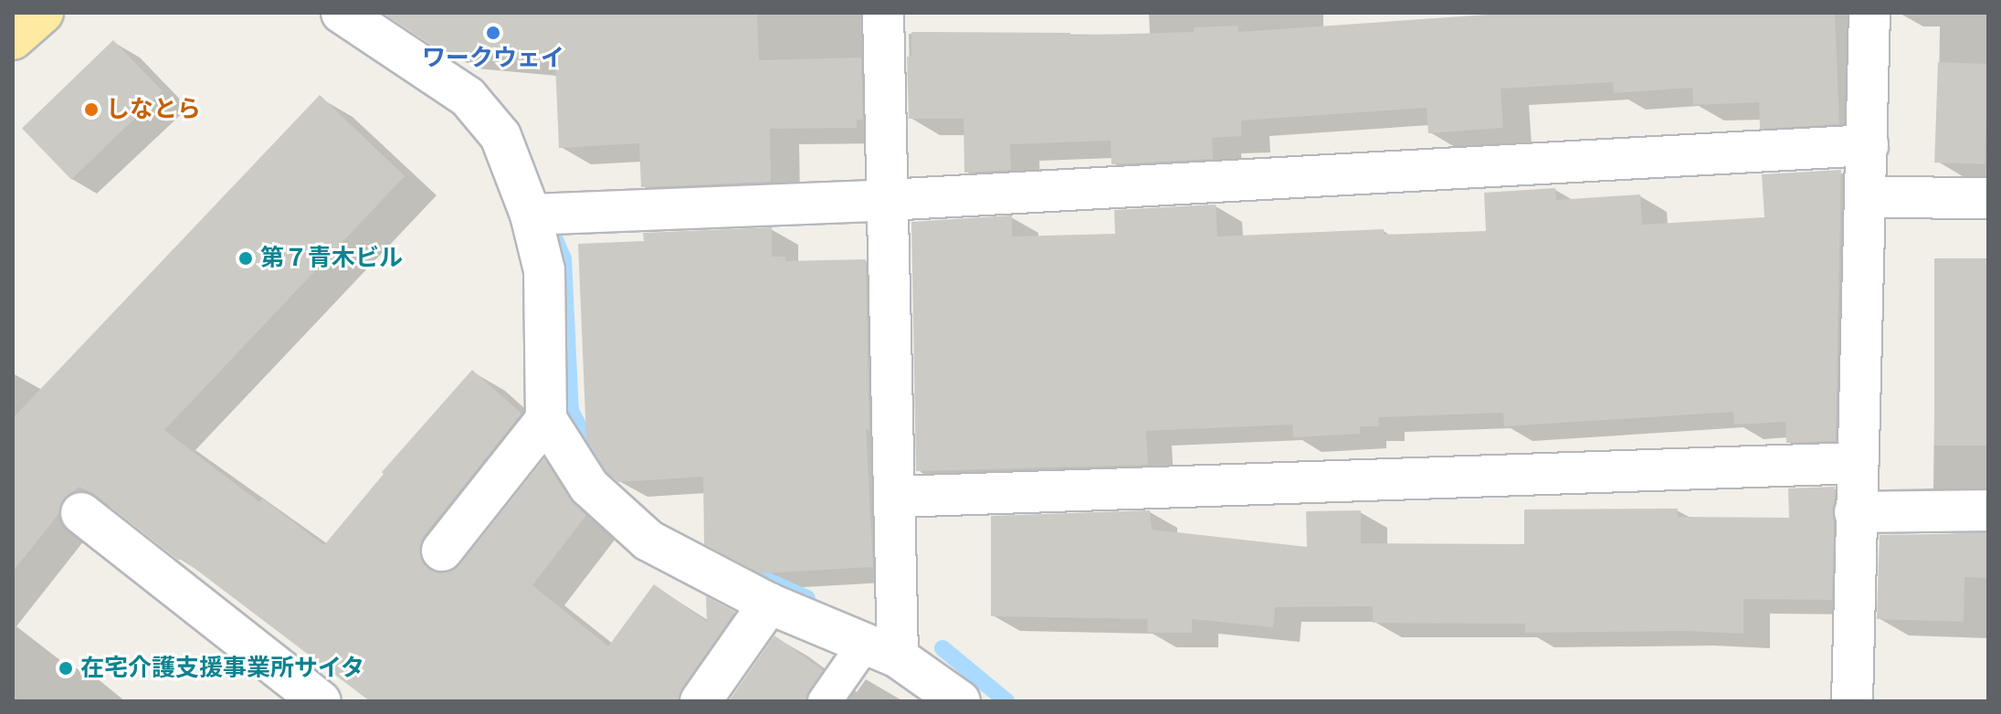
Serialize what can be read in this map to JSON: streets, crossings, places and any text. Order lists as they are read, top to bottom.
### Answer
{
  "places": [
    "ワークウェイ",
    "しなとら",
    "第７青木ビル",
    "在宅介護支援事業所サイタ"
  ]
}
